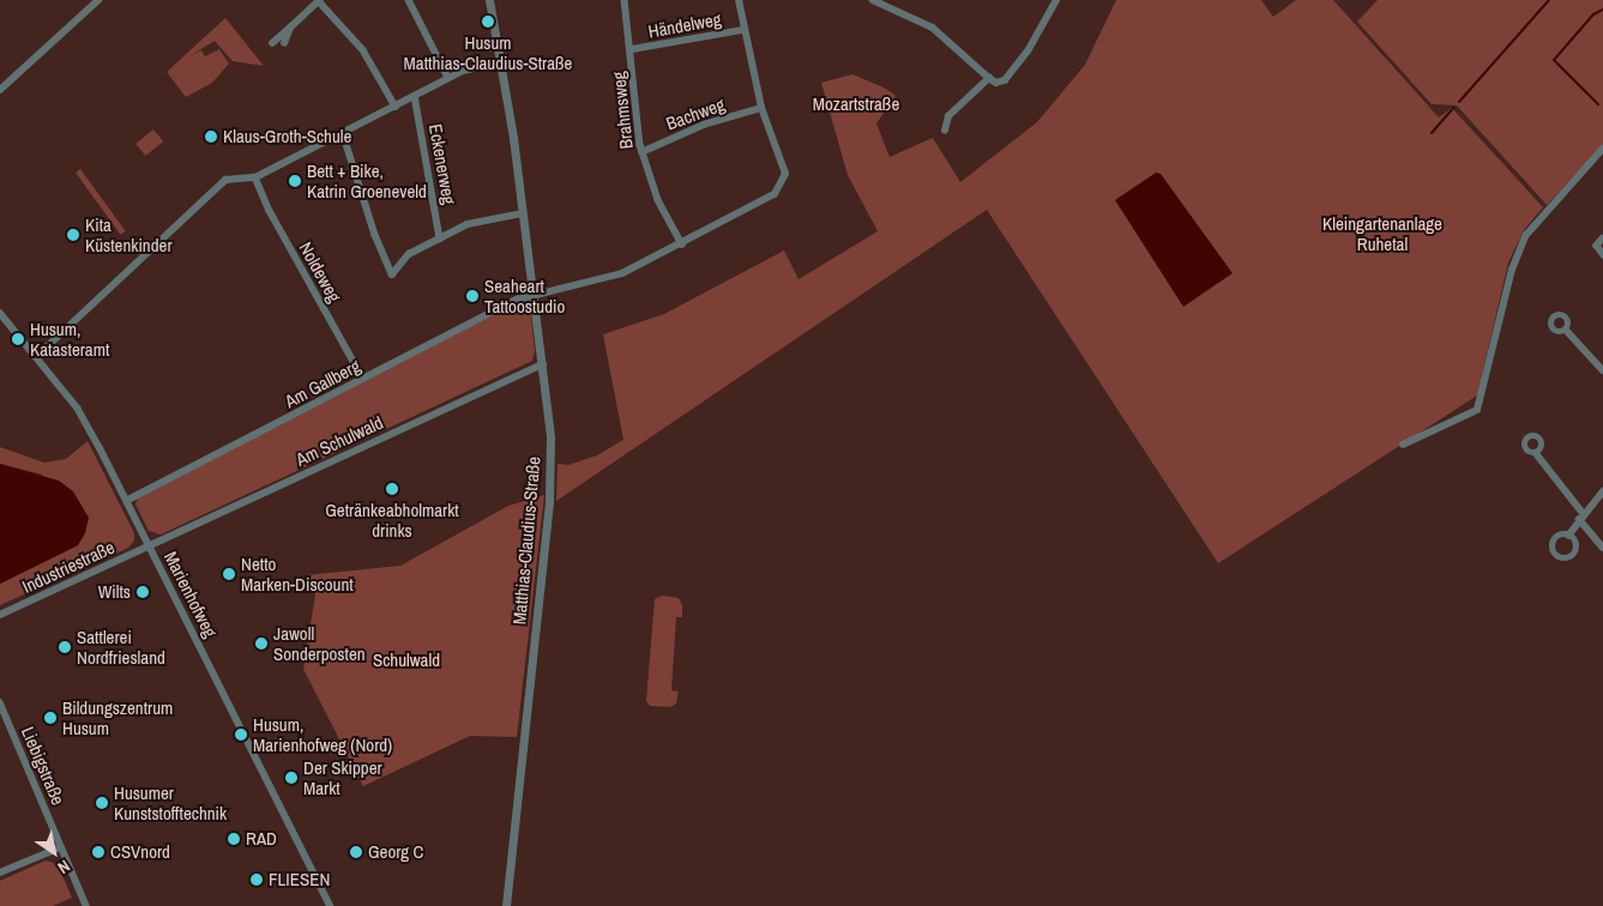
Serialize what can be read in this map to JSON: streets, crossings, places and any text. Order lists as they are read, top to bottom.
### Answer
{
  "streets": {
    "street": [
      "Händelweg",
      "Brahmsweg",
      "Bachweg",
      "Eckenerweg",
      "Noldeweg",
      "Am Gallberg",
      "Am Schulwald",
      "Matthias-Claudius-Straße",
      "Industriestraße",
      "Marienhofweg",
      "Liebigstraße"
    ]
  },
  "crossings": [
    ["Händelweg", "Brahmsweg"],
    ["Brahmsweg", "Bachweg"],
    ["Noldeweg", "Am Gallberg"],
    ["Am Gallberg", "Matthias-Claudius-Straße"],
    ["Am Gallberg", "Marienhofweg"],
    ["Am Schulwald", "Matthias-Claudius-Straße"],
    ["Am Schulwald", "Industriestraße"],
    ["Am Schulwald", "Marienhofweg"],
    ["Industriestraße", "Marienhofweg"]
  ],
  "parks": ["Mozartstraße", "Kleingartenanlage Ruhetal", "Schulwald"],
  "places": [
    "Husum Matthias-Claudius-Straße",
    "Klaus-Groth-Schule",
    "Bett + Bike, Katrin Groeneveld",
    "Kita Küstenkinder",
    "Seaheart Tattoostudio",
    "Husum, Katasteramt",
    "Getränkeabholmarkt drinks",
    "Netto Marken-Discount",
    "Wilts",
    "Jawoll Sonderposten",
    "Sattlerei Nordfriesland",
    "Bildungszentrum Husum",
    "Husum, Marienhofweg (Nord)",
    "Der Skipper Markt",
    "Husumer Kunststofftechnik",
    "RAD",
    "CSVnord",
    "Georg C",
    "FLIESEN"
  ],
  "north": "bottom right"
}
